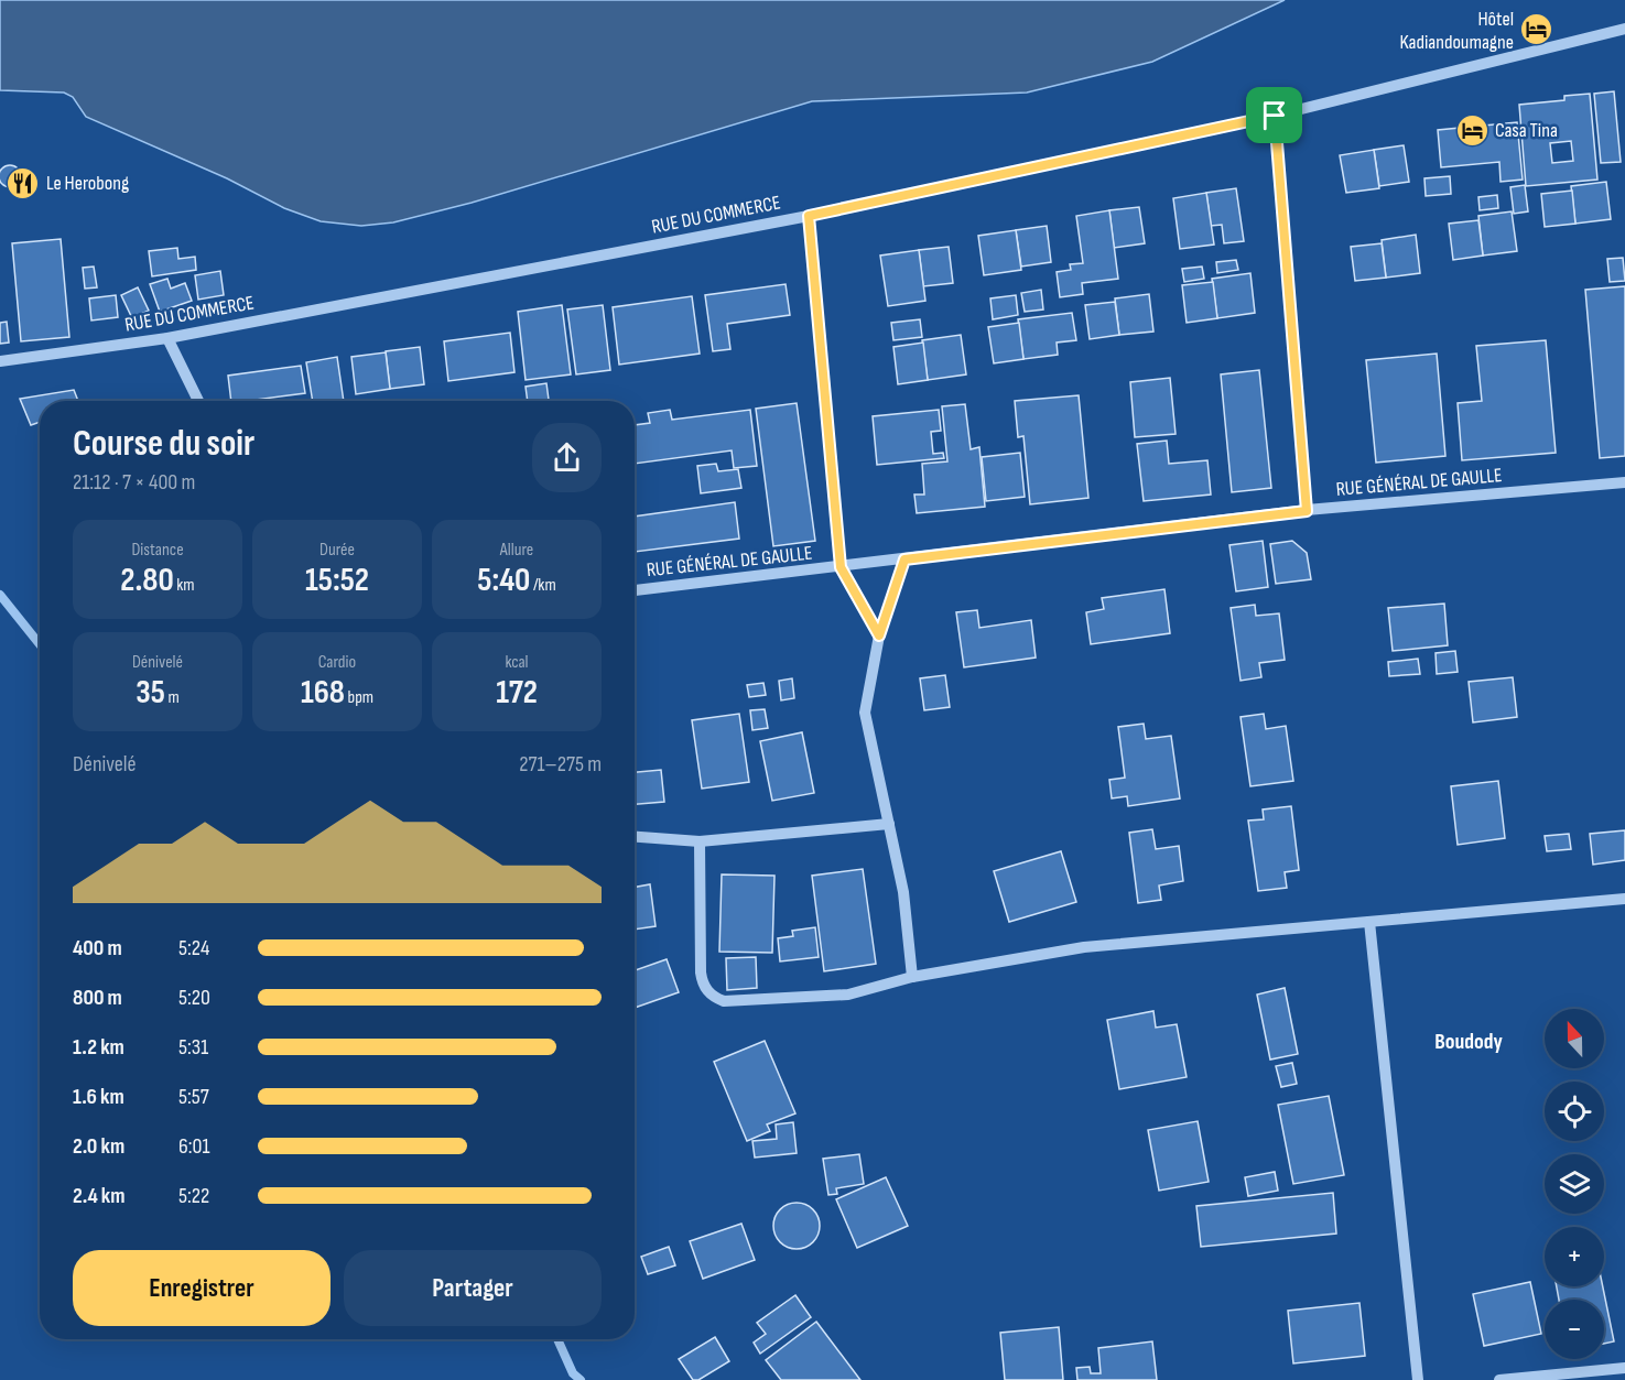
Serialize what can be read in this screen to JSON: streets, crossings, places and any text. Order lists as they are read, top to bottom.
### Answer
{
  "streets": {
    "street": ["RUE DU COMMERCE", "RUE GÉNÉRAL DE GAULLE"]
  },
  "districts": ["Boudody"],
  "places": {
    "hotel": ["Hôtel Kadiandoumagne", "Casa Tina"],
    "restaurant": ["Le Herobong"]
  },
  "north": "top",
  "page": {
    "heading": ["Course du soir", "21:12 · 7 × 400 m"],
    "stats": [
      ["Distance", "2.80 km"],
      ["Durée", "15:52"],
      ["Allure", "5:40 /km"],
      ["Dénivelé", "35 m"],
      ["Cardio", "168 bpm"],
      ["kcal", "172"]
    ],
    "chart": ["Dénivelé", "271–275 m"],
    "list": [
      {
        "name": "400 m",
        "note": "5:24"
      },
      {
        "name": "800 m",
        "note": "5:20"
      },
      {
        "name": "1.2 km",
        "note": "5:31"
      },
      {
        "name": "1.6 km",
        "note": "5:57"
      },
      {
        "name": "2.0 km",
        "note": "6:01"
      },
      {
        "name": "2.4 km",
        "note": "5:22"
      }
    ],
    "map_buttons": ["+", "−"],
    "buttons": ["Enregistrer", "Partager"]
  }
}
